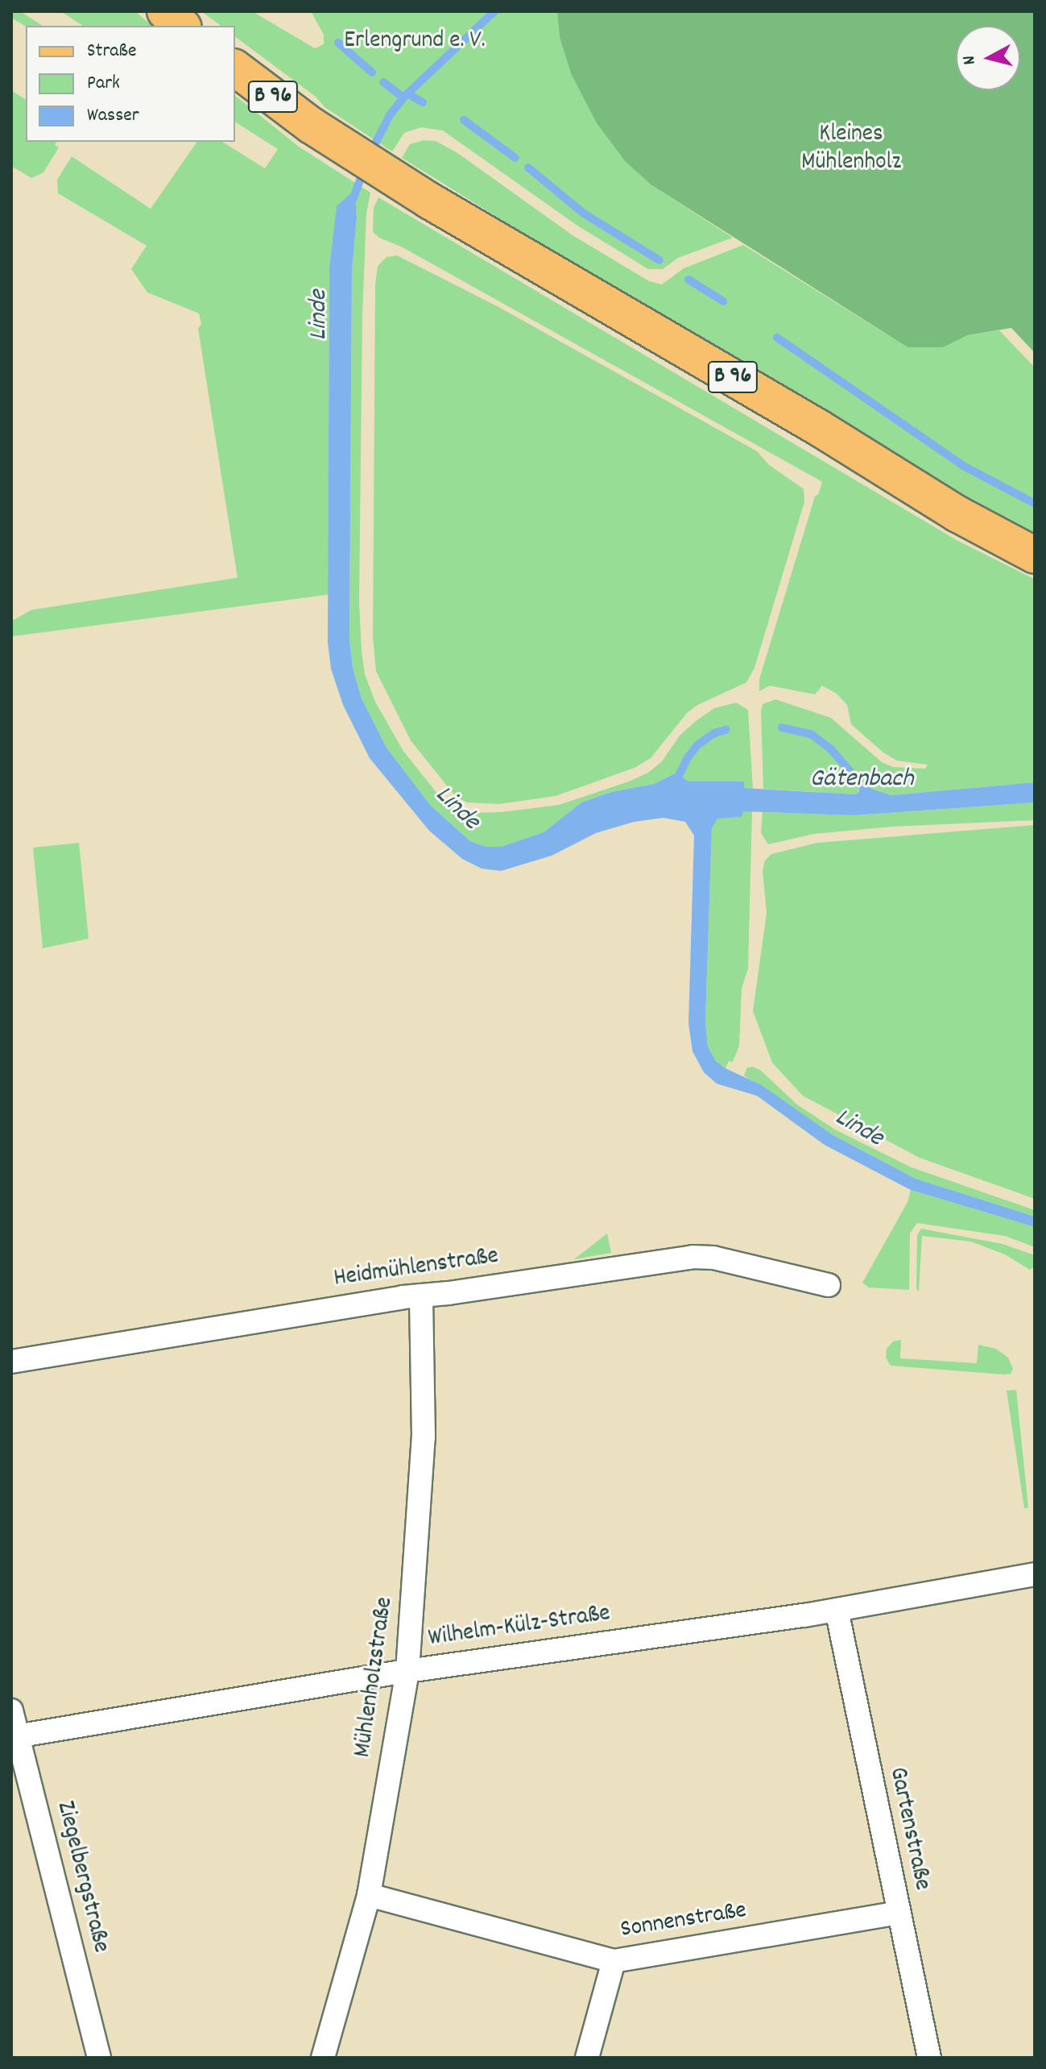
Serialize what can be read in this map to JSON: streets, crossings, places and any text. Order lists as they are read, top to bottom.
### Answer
{
  "streets": {
    "main road": ["B 96"],
    "street": [
      "Heidmühlenstraße",
      "Wilhelm-Külz-Straße",
      "Mühlenholzstraße",
      "Gartenstraße",
      "Ziegelbergstraße",
      "Sonnenstraße"
    ]
  },
  "crossings": [
    ["Heidmühlenstraße", "Mühlenholzstraße"],
    ["Wilhelm-Külz-Straße", "Mühlenholzstraße"],
    ["Wilhelm-Külz-Straße", "Gartenstraße"],
    ["Wilhelm-Külz-Straße", "Ziegelbergstraße"],
    ["Mühlenholzstraße", "Sonnenstraße"],
    ["Gartenstraße", "Sonnenstraße"]
  ],
  "water": ["Linde", "Gätenbach"],
  "parks": ["Erlengrund e. V.", "Kleines Mühlenholz"],
  "legend": ["Straße", "Park", "Wasser"],
  "north": "left"
}
